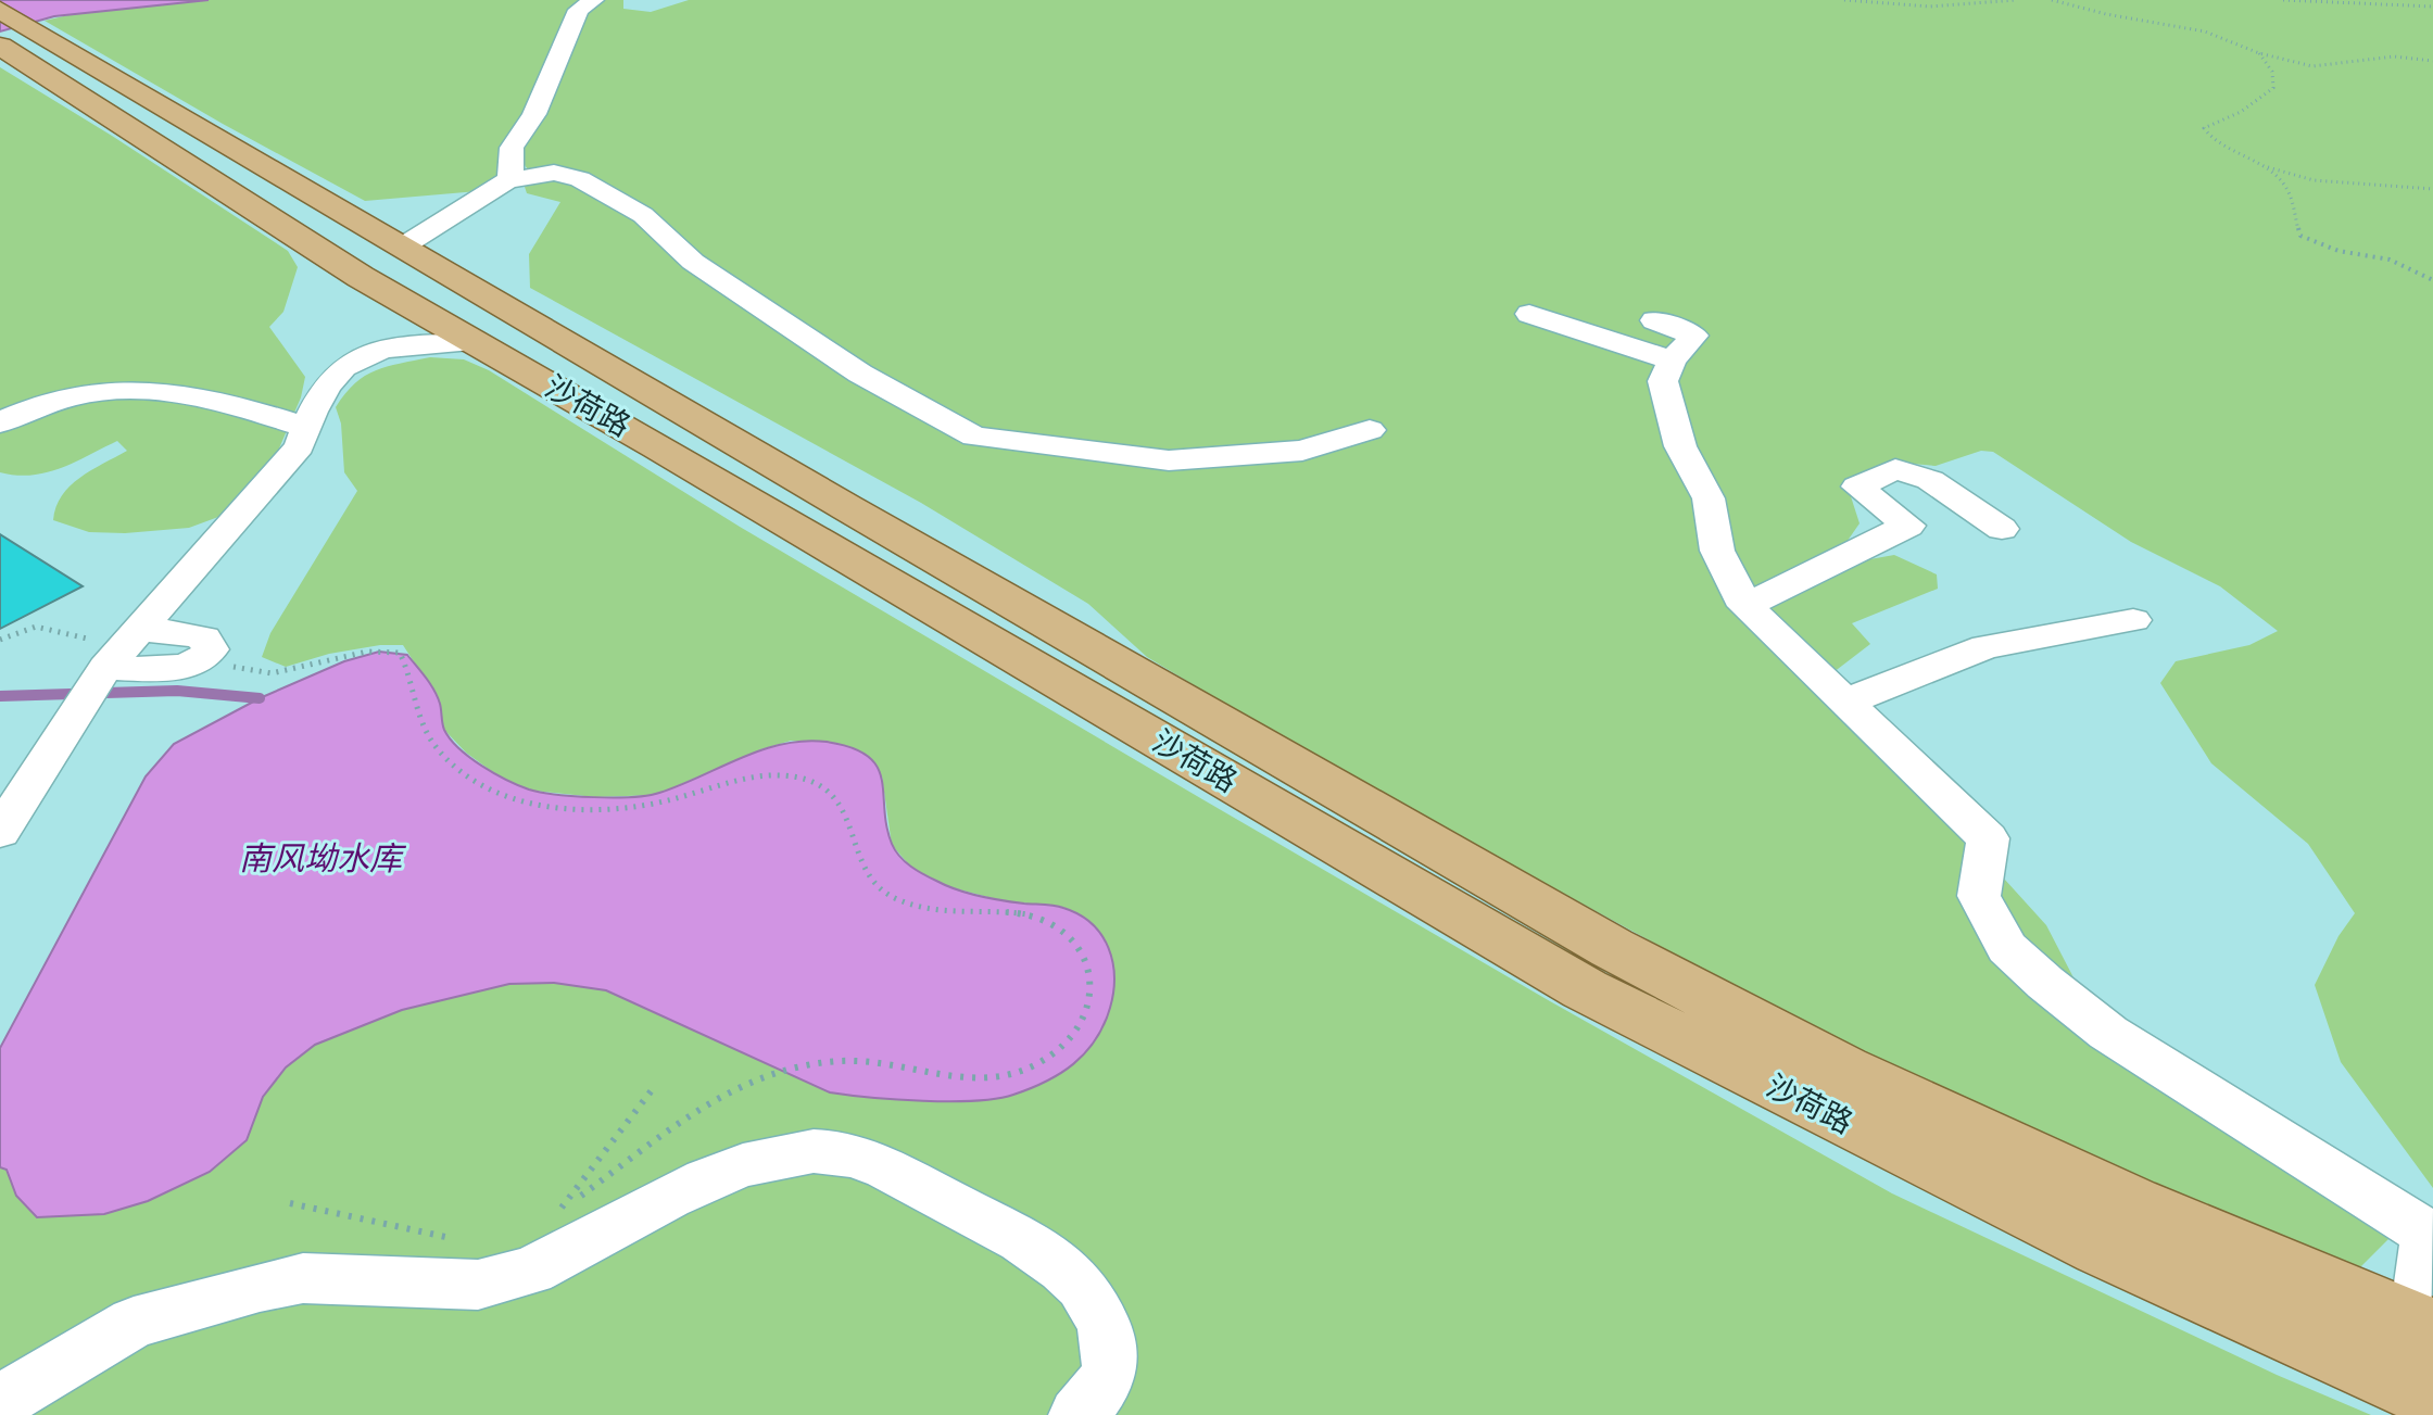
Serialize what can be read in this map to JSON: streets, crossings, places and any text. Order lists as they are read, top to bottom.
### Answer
{
  "streets": {
    "main road": ["沙荷路"]
  },
  "water": ["南风坳水库"]
}
